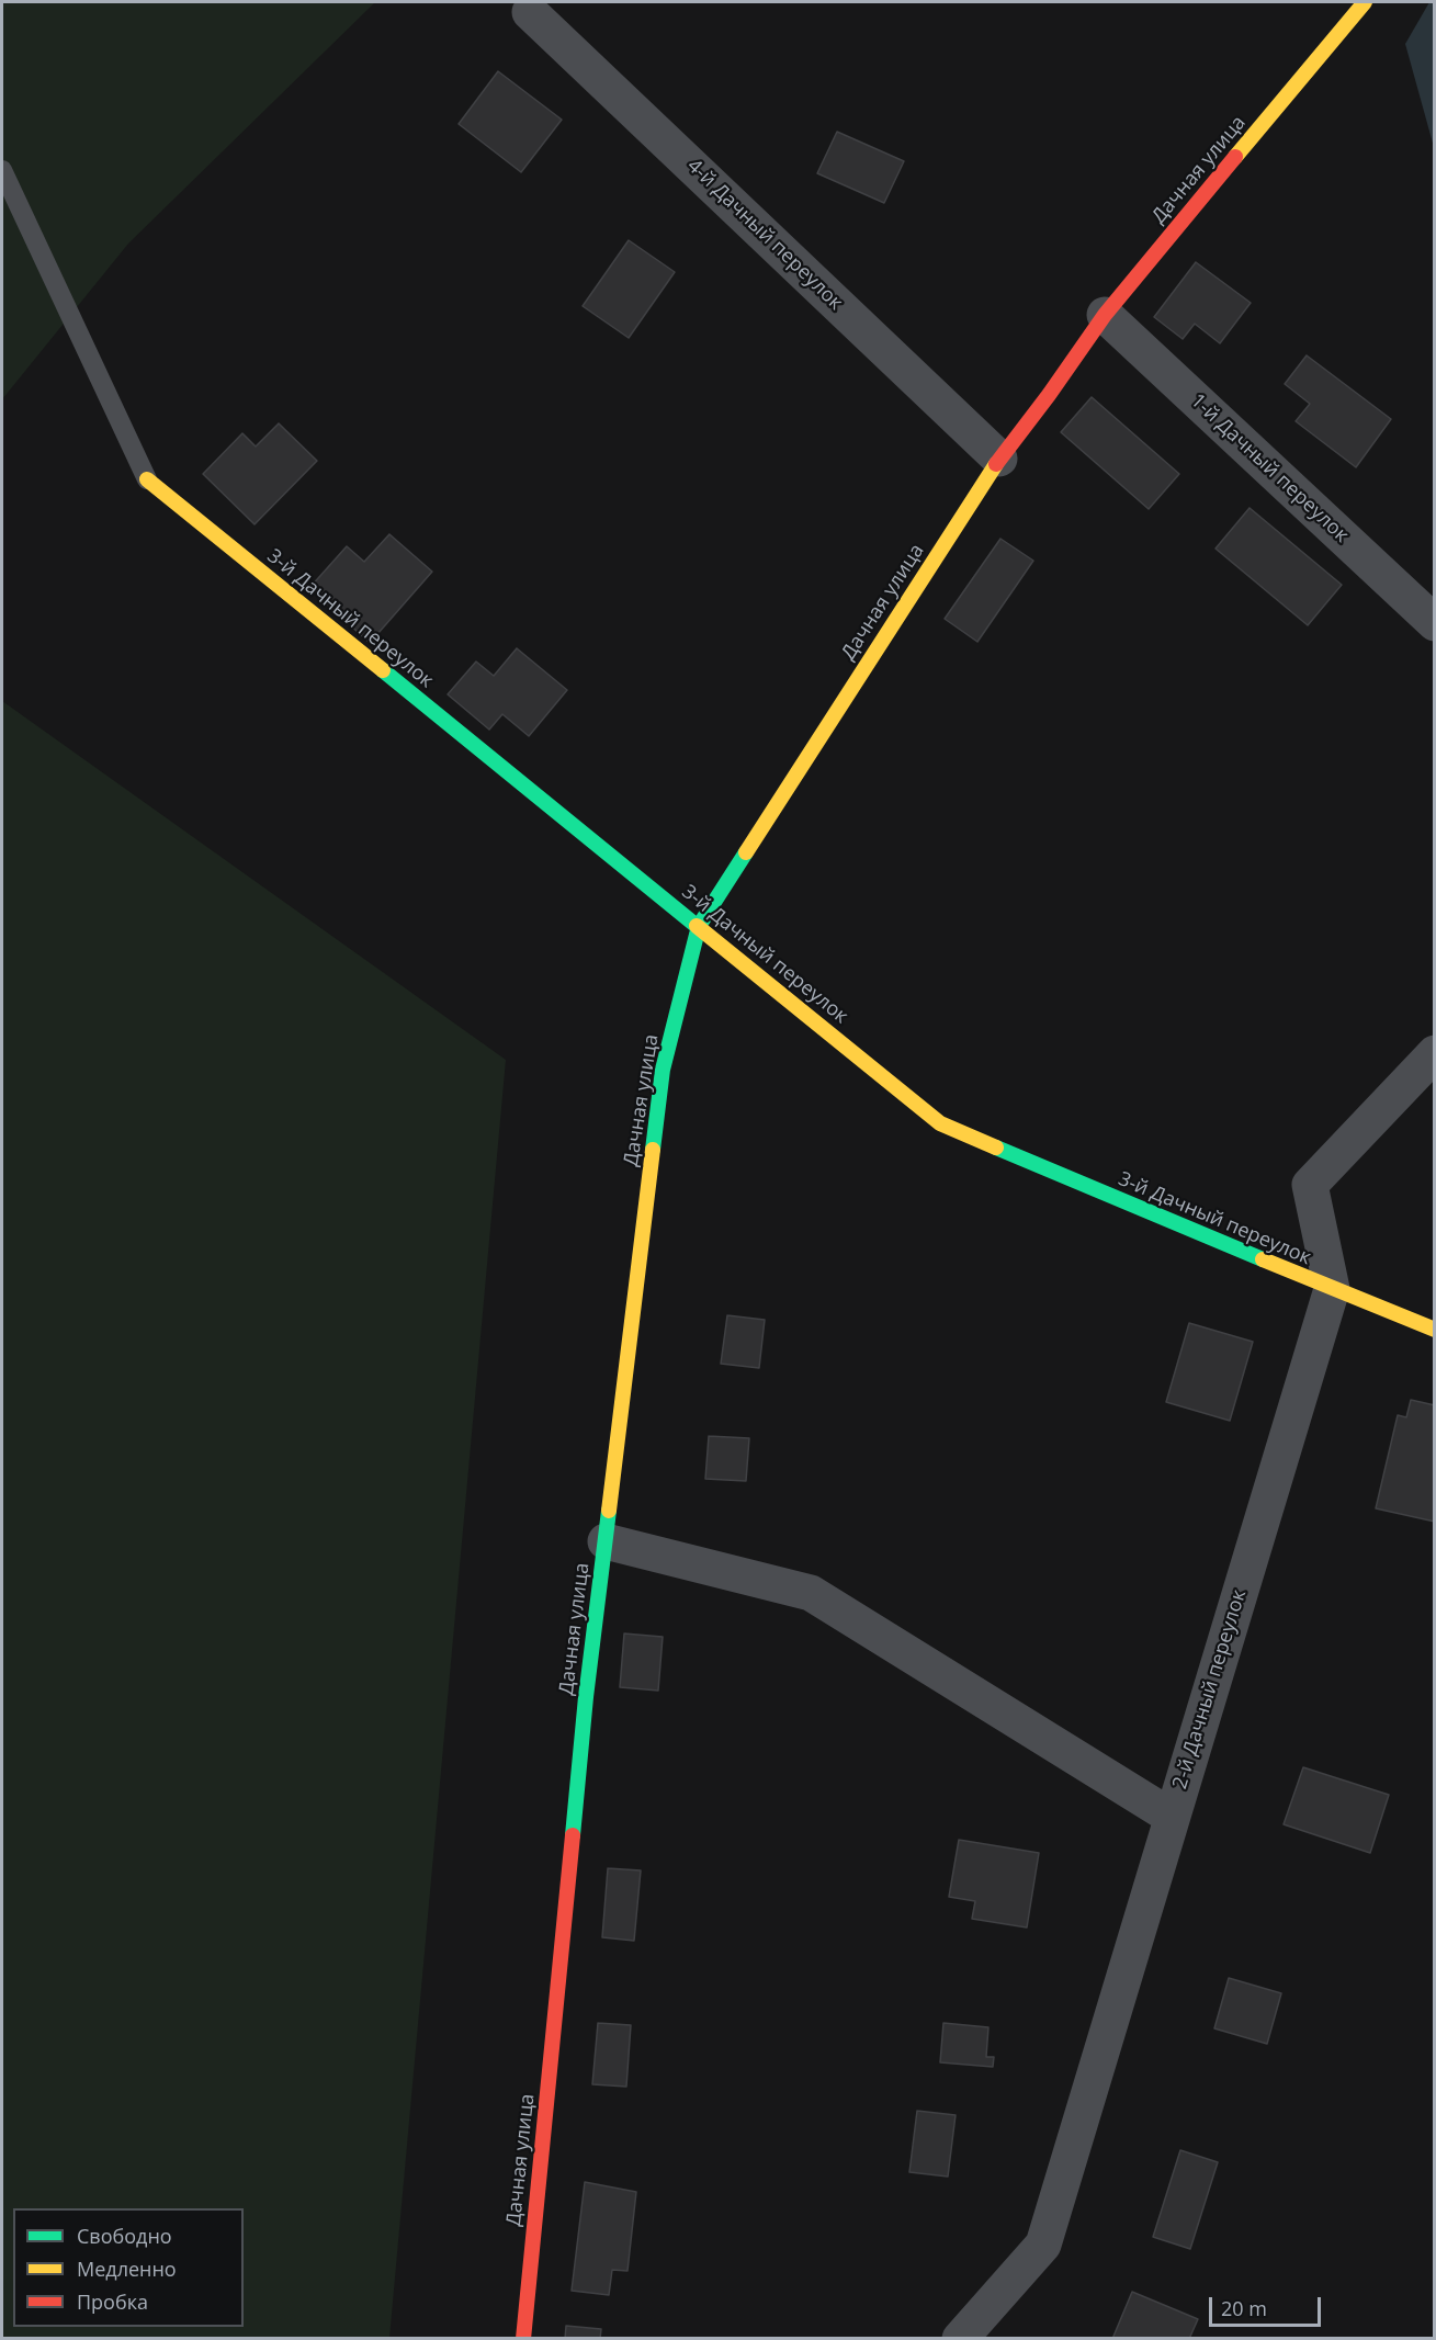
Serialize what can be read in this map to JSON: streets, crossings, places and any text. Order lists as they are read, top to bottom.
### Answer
{
  "streets": {
    "street": [
      "Дачная улица",
      "4-й Дачный переулок",
      "1-й Дачный переулок",
      "3-й Дачный переулок",
      "2-й Дачный переулок"
    ]
  },
  "crossings": [
    ["Дачная улица", "4-й Дачный переулок"],
    ["Дачная улица", "1-й Дачный переулок"],
    ["Дачная улица", "3-й Дачный переулок"],
    ["3-й Дачный переулок", "2-й Дачный переулок"]
  ],
  "legend": ["Свободно", "Медленно", "Пробка"],
  "scale_bar": "20 m"
}
